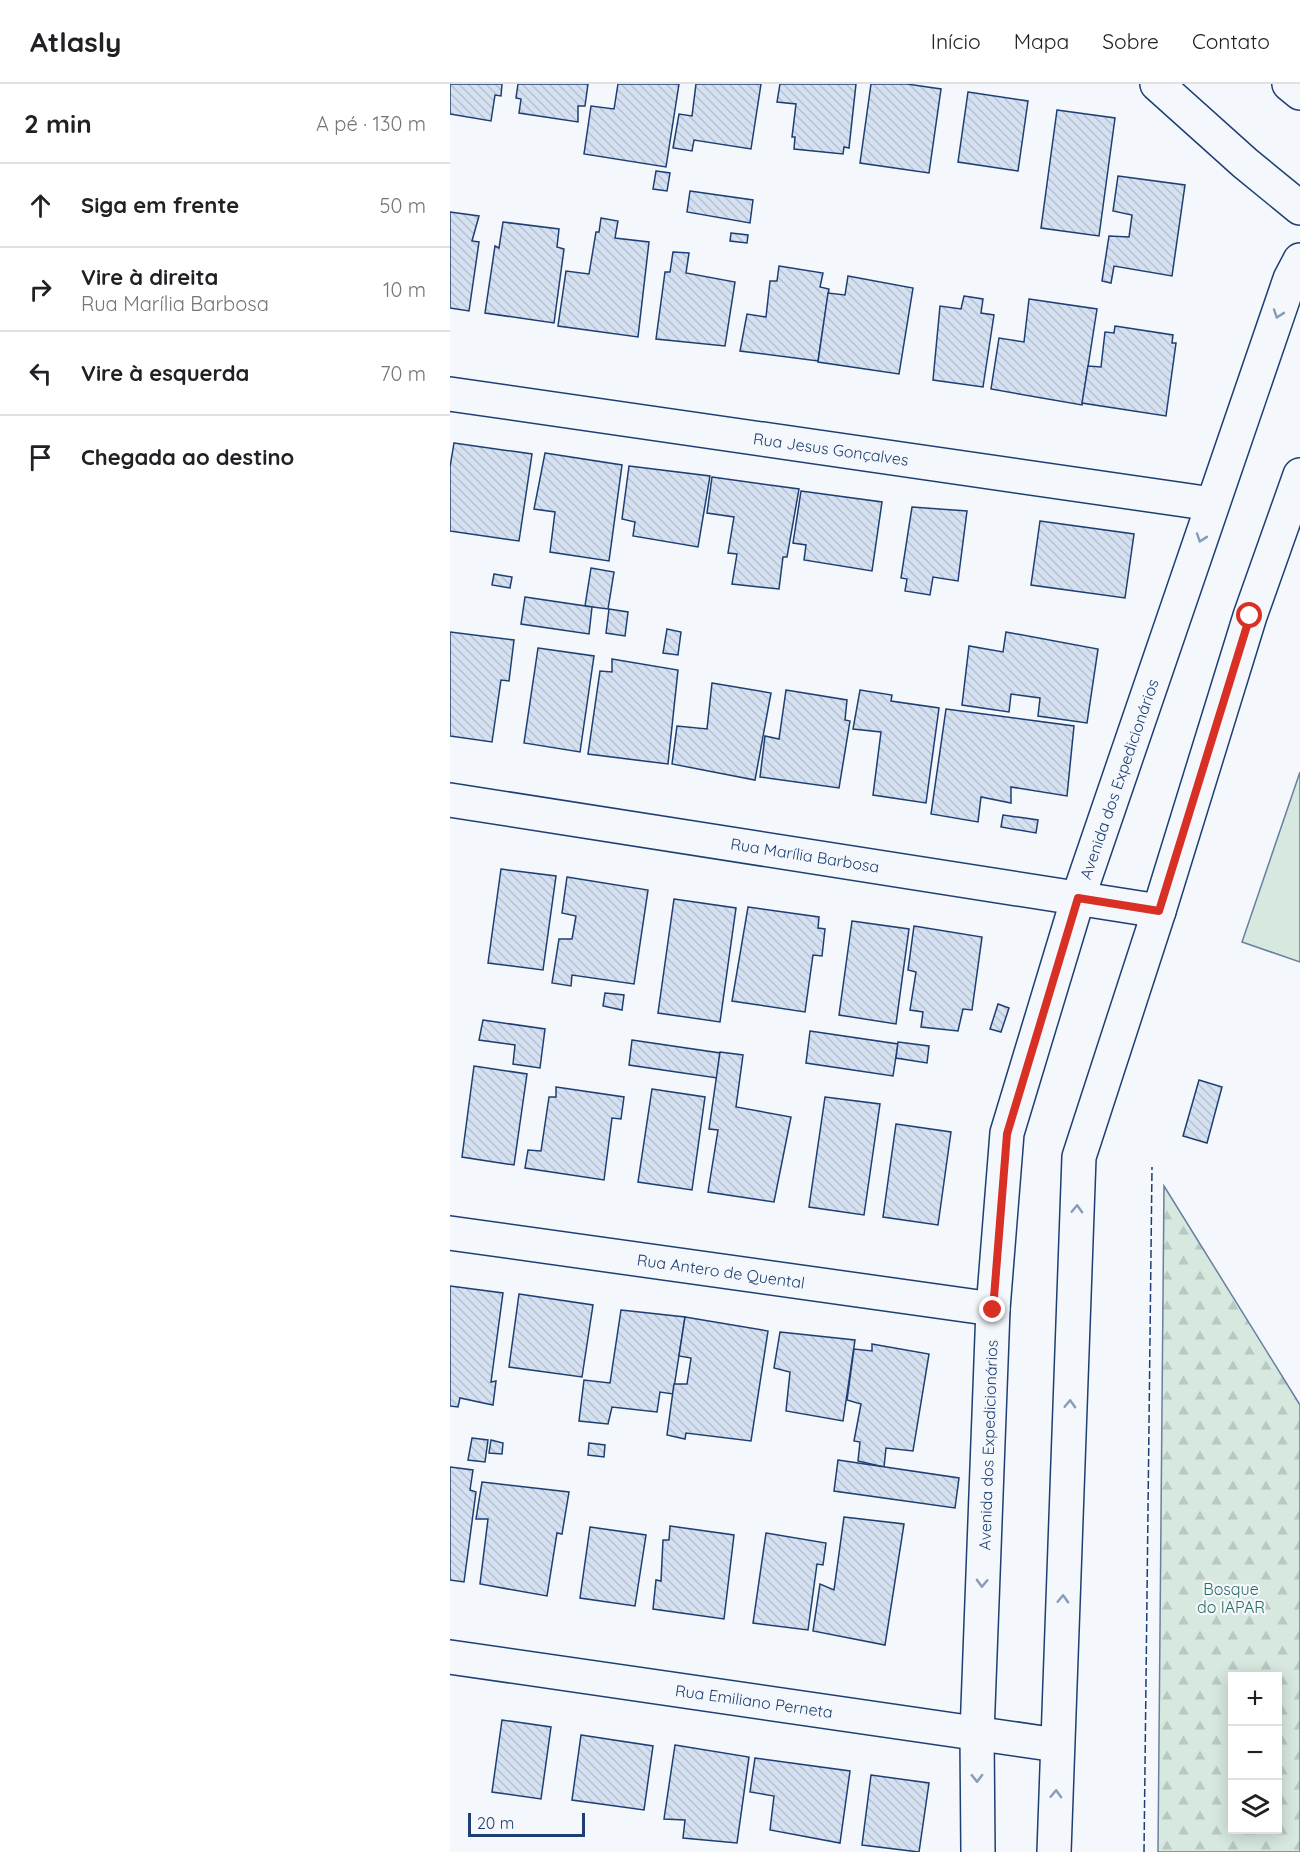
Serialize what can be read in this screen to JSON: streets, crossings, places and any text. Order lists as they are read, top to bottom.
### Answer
{
  "streets": {
    "street": [
      "Rua Jesus Gonçalves",
      "Avenida dos Expedicionários",
      "Rua Marília Barbosa",
      "Rua Antero de Quental",
      "Rua Emiliano Perneta"
    ]
  },
  "crossings": [
    ["Rua Jesus Gonçalves", "Avenida dos Expedicionários"],
    ["Avenida dos Expedicionários", "Rua Marília Barbosa"],
    ["Avenida dos Expedicionários", "Rua Antero de Quental"],
    ["Avenida dos Expedicionários", "Rua Emiliano Perneta"]
  ],
  "parks": ["Bosque do IAPAR"],
  "scale_bar": "20 m",
  "page": {
    "header": "Atlasly",
    "nav": [
      "Início",
      "Mapa",
      "Sobre",
      "Contato"
    ],
    "heading": ["2 min", "A pé · 130 m"],
    "list": [
      ["Siga em frente", "50 m"],
      ["Vire à direita", "Rua Marília Barbosa", "10 m"],
      ["Vire à esquerda", "70 m"],
      "Chegada ao destino"
    ],
    "map_buttons": ["+", "−"],
    "scale": "20 m"
  }
}
